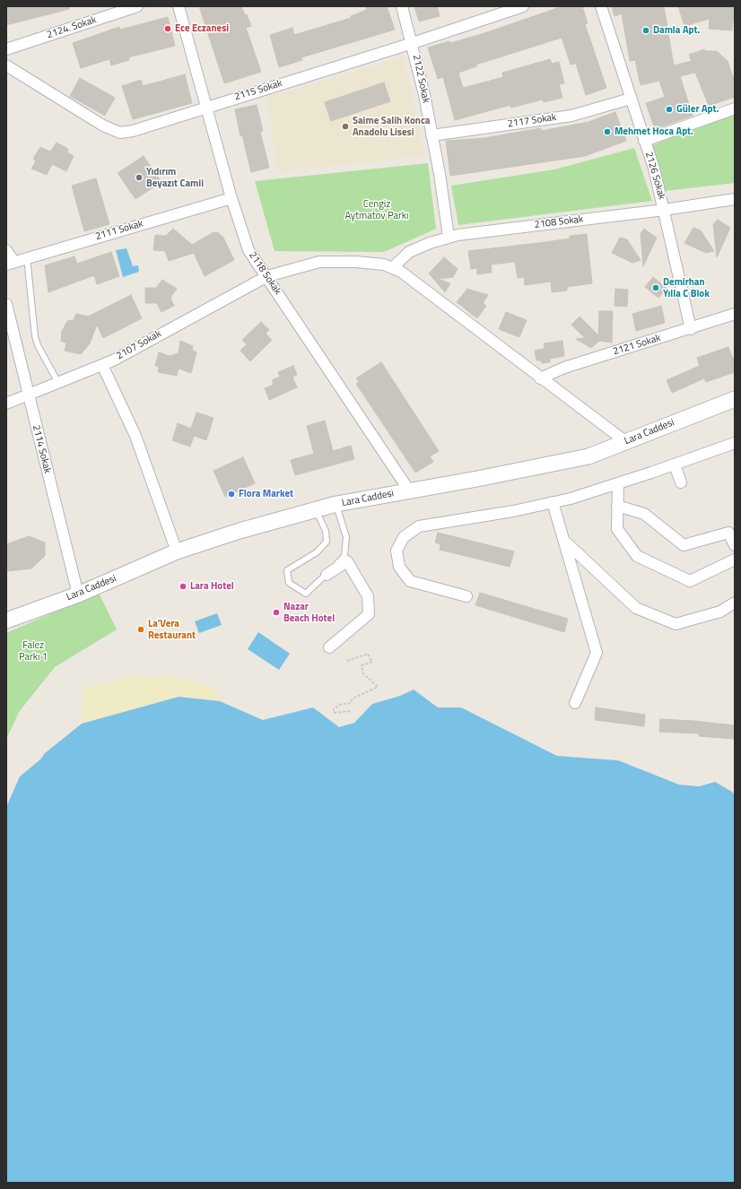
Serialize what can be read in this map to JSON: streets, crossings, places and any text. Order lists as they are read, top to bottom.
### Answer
{
  "streets": {
    "street": [
      "2124. Sokak",
      "2122 Sokak",
      "2115 Sokak",
      "2117 Sokak",
      "2126 Sokak",
      "2108 Sokak",
      "2111 Sokak",
      "2118 Sokak",
      "2107 Sokak",
      "2121 Sokak",
      "Lara Caddesi",
      "2114 Sokak"
    ]
  },
  "crossings": [
    ["2122 Sokak", "2115 Sokak"],
    ["2122 Sokak", "2117 Sokak"],
    ["2122 Sokak", "2108 Sokak"],
    ["2115 Sokak", "2118 Sokak"],
    ["2117 Sokak", "2126 Sokak"],
    ["2126 Sokak", "2108 Sokak"],
    ["2126 Sokak", "2121 Sokak"],
    ["2111 Sokak", "2118 Sokak"],
    ["2118 Sokak", "2107 Sokak"],
    ["2118 Sokak", "Lara Caddesi"],
    ["2107 Sokak", "2114 Sokak"],
    ["Lara Caddesi", "2114 Sokak"]
  ],
  "parks": ["Cengiz Aytmatov Parkı", "Falez Parkı 1"],
  "places": [
    "Ece Eczanesi",
    "Damla Apt.",
    "Güler Apt.",
    "Saime Salih Konca Anadolu Lisesi",
    "Mehmet Hoca Apt.",
    "Yıdırım Beyazıt Camii",
    "Demirhan Yılla C Blok",
    "Flora Market",
    "Lara Hotel",
    "Nazar Beach Hotel",
    "La'Vera Restaurant"
  ]
}
